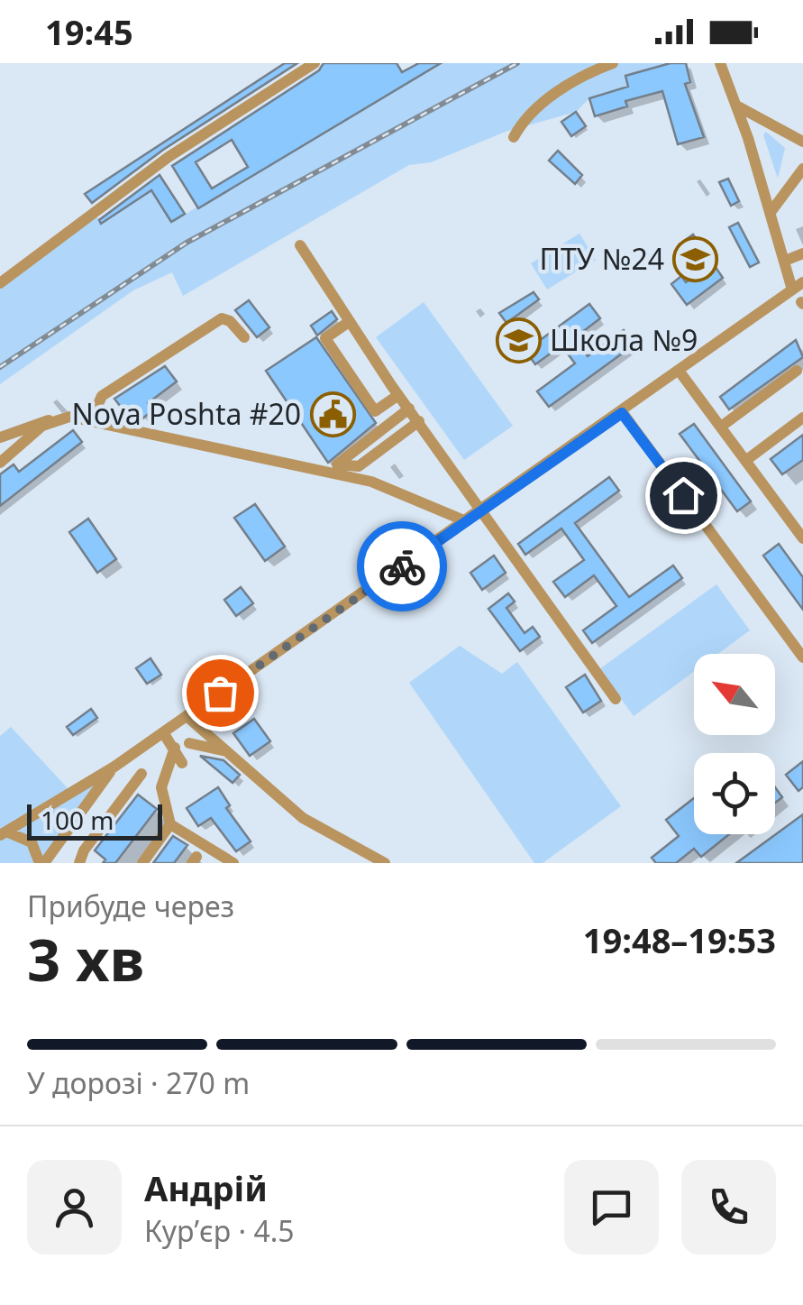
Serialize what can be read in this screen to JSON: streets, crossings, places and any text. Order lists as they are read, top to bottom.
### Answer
{
  "places": {
    "school or university": ["ПТУ №24", "Школа №9"],
    "public building": ["Nova Poshta #20"]
  },
  "scale_bar": "100 m",
  "north": "top left",
  "page": {
    "status": "19:45",
    "scale": "100 m",
    "heading": ["3 хв", "Прибуде через", "19:48–19:53"],
    "panel": ["Андрій", "Кур’єр · 4.5"],
    "bar": "У дорозі · 270 m"
  }
}
